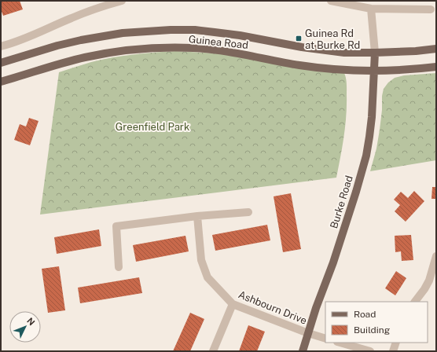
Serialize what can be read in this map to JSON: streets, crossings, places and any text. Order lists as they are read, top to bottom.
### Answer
{
  "streets": {
    "main road": ["Guinea Road", "Burke Road"],
    "street": ["Ashbourn Drive"]
  },
  "crossings": [
    ["Guinea Road", "Burke Road"],
    ["Burke Road", "Ashbourn Drive"]
  ],
  "parks": ["Greenfield Park"],
  "places": {
    "transit": ["Guinea Rd at Burke Rd"]
  },
  "legend": ["Road", "Building"],
  "north": "top right"
}
